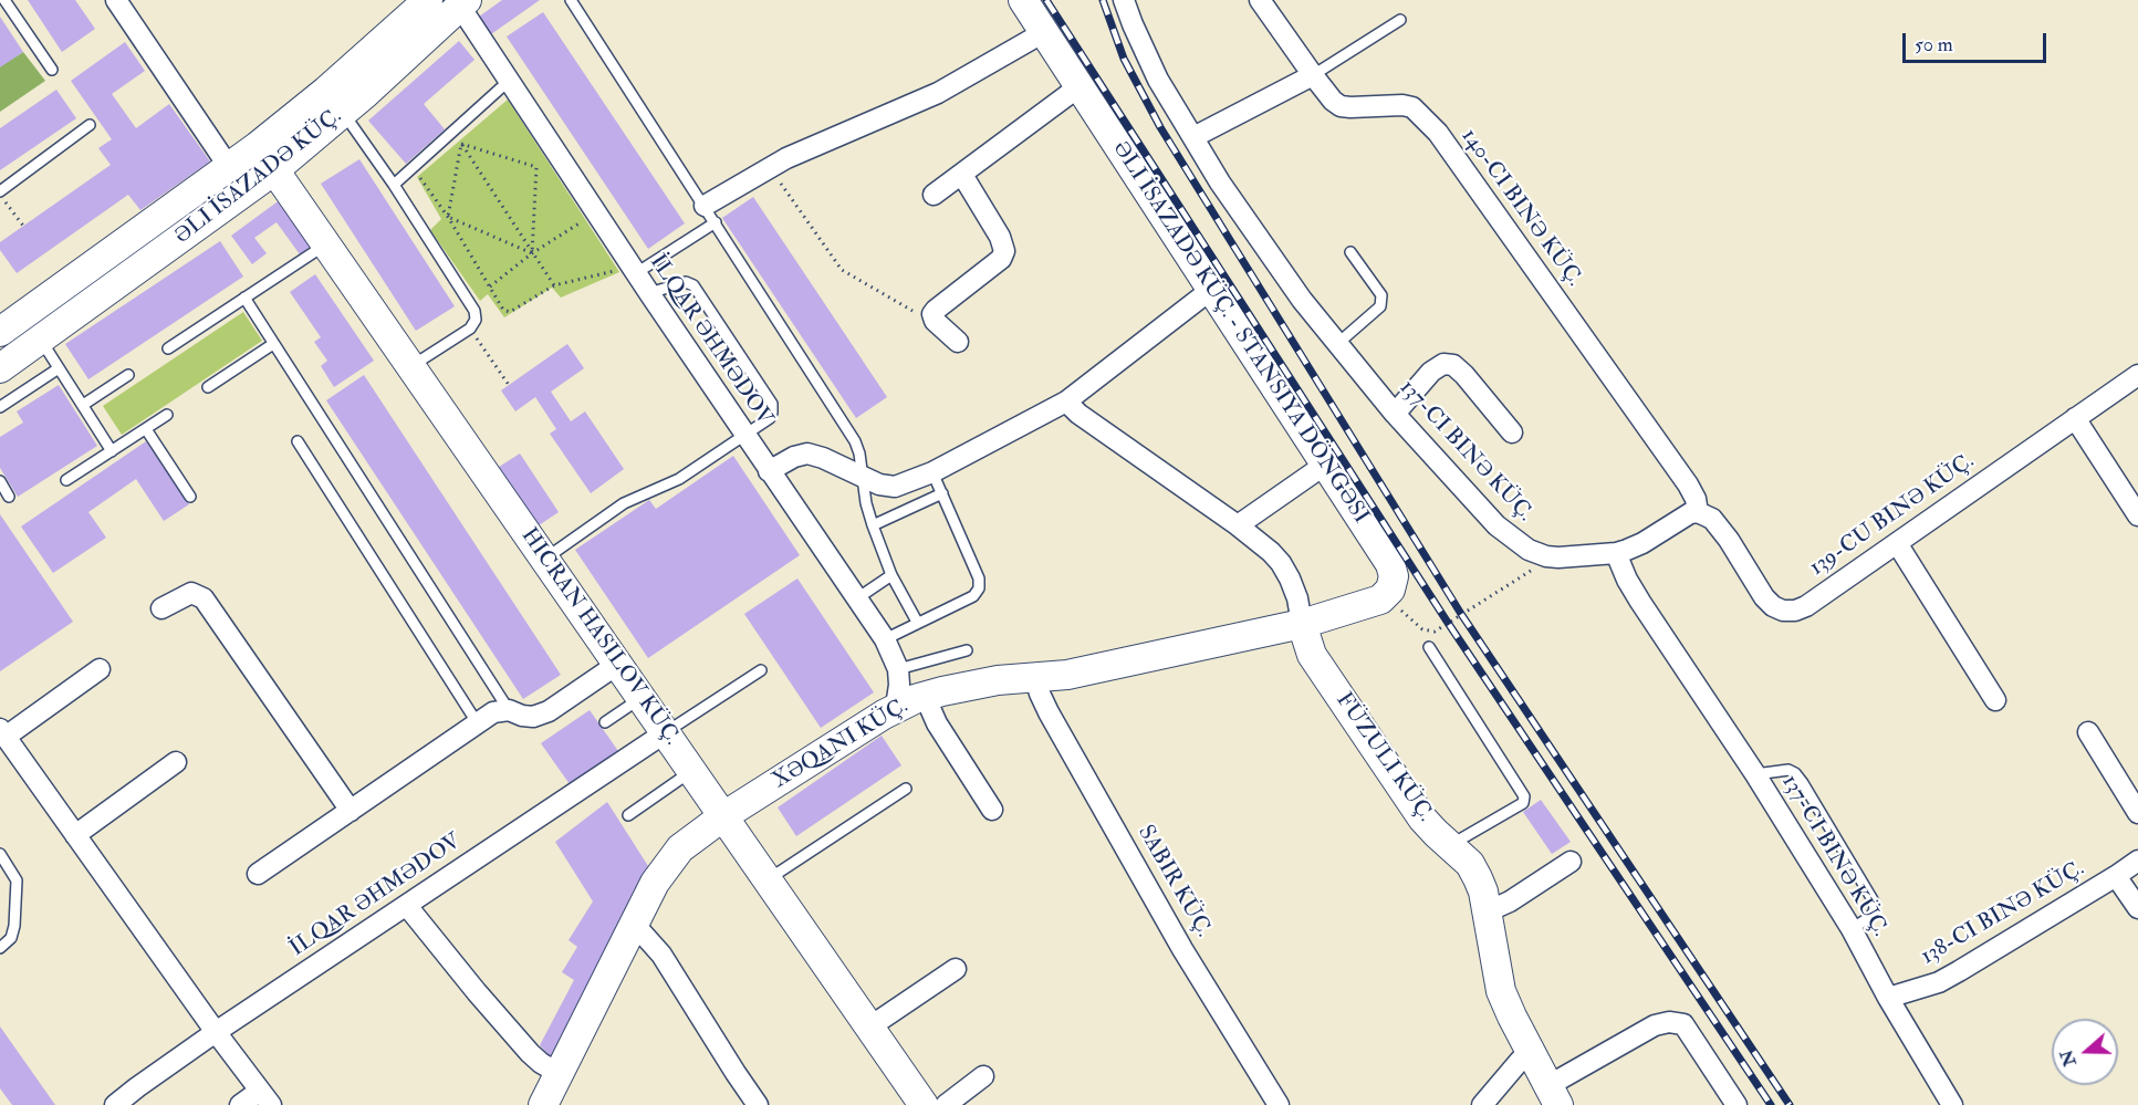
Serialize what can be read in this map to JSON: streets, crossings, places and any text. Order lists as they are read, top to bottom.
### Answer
{
  "streets": {
    "street": [
      "ƏLI İSAZADƏ KÜÇ.",
      "ƏLI İSAZADƏ KÜÇ. - STANSIYA DÖNGƏSI",
      "İLQAR ƏHMƏDOV",
      "137-CI BINƏ KÜÇ.",
      "139-CU BINƏ KÜÇ.",
      "HICRAN HASILOV KÜÇ.",
      "XƏQANI KÜÇ.",
      "FÜZULI KÜÇ.",
      "SABIR KÜÇ.",
      "138-CI BINƏ KÜÇ."
    ]
  },
  "crossings": [
    ["ƏLI İSAZADƏ KÜÇ.", "İLQAR ƏHMƏDOV"],
    ["ƏLI İSAZADƏ KÜÇ.", "HICRAN HASILOV KÜÇ."],
    ["İLQAR ƏHMƏDOV", "HICRAN HASILOV KÜÇ."],
    ["İLQAR ƏHMƏDOV", "XƏQANI KÜÇ."],
    ["137-CI BINƏ KÜÇ.", "138-CI BINƏ KÜÇ."],
    ["HICRAN HASILOV KÜÇ.", "XƏQANI KÜÇ."],
    ["XƏQANI KÜÇ.", "FÜZULI KÜÇ."],
    ["XƏQANI KÜÇ.", "SABIR KÜÇ."]
  ],
  "scale_bar": "50 m",
  "north": "left"
}
